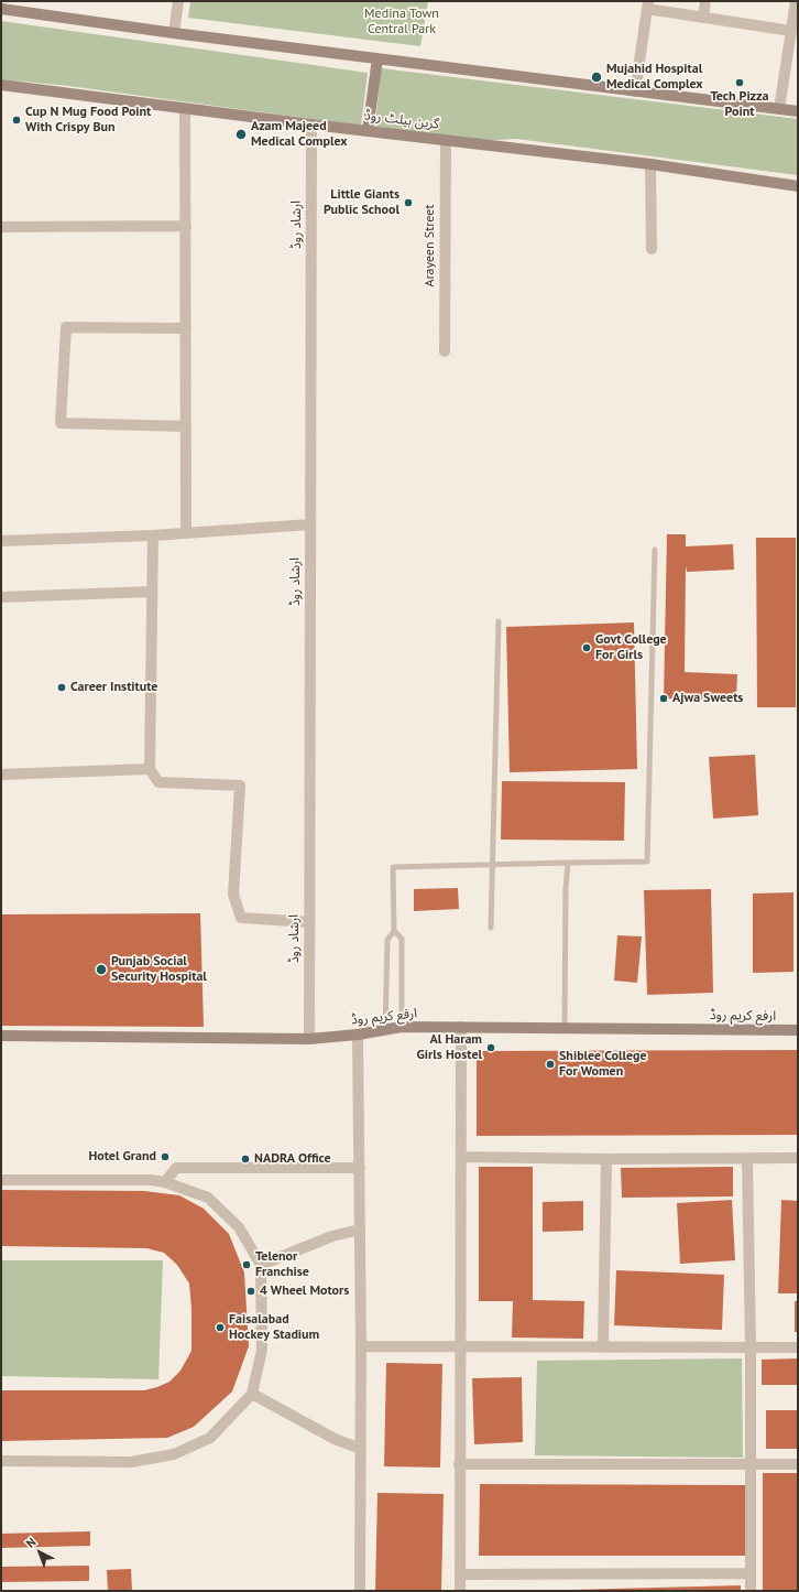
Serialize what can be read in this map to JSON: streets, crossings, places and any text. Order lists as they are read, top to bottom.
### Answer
{
  "streets": {
    "street": [
      "گرین بیلٹ روڈ",
      "ارشاد روڈ",
      "Arayeen Street",
      "ارفع کریم روڈ"
    ]
  },
  "crossings": [
    ["گرین بیلٹ روڈ", "ارشاد روڈ"],
    ["گرین بیلٹ روڈ", "Arayeen Street"],
    ["ارشاد روڈ", "ارفع کریم روڈ"]
  ],
  "parks": ["Medina Town Central Park"],
  "places": [
    "Mujahid Hospital Medical Complex",
    "Tech Pizza Point",
    "Cup N Mug Food Point With Crispy Bun",
    "Azam Majeed Medical Complex",
    "Little Giants Public School",
    "Govt College For Girls",
    "Career Institute",
    "Ajwa Sweets",
    "Punjab Social Security Hospital",
    "Al Haram Girls Hostel",
    "Shiblee College For Women",
    "Hotel Grand",
    "NADRA Office",
    "Telenor Franchise",
    "4 Wheel Motors",
    "Faisalabad Hockey Stadium"
  ],
  "north": "top left"
}
